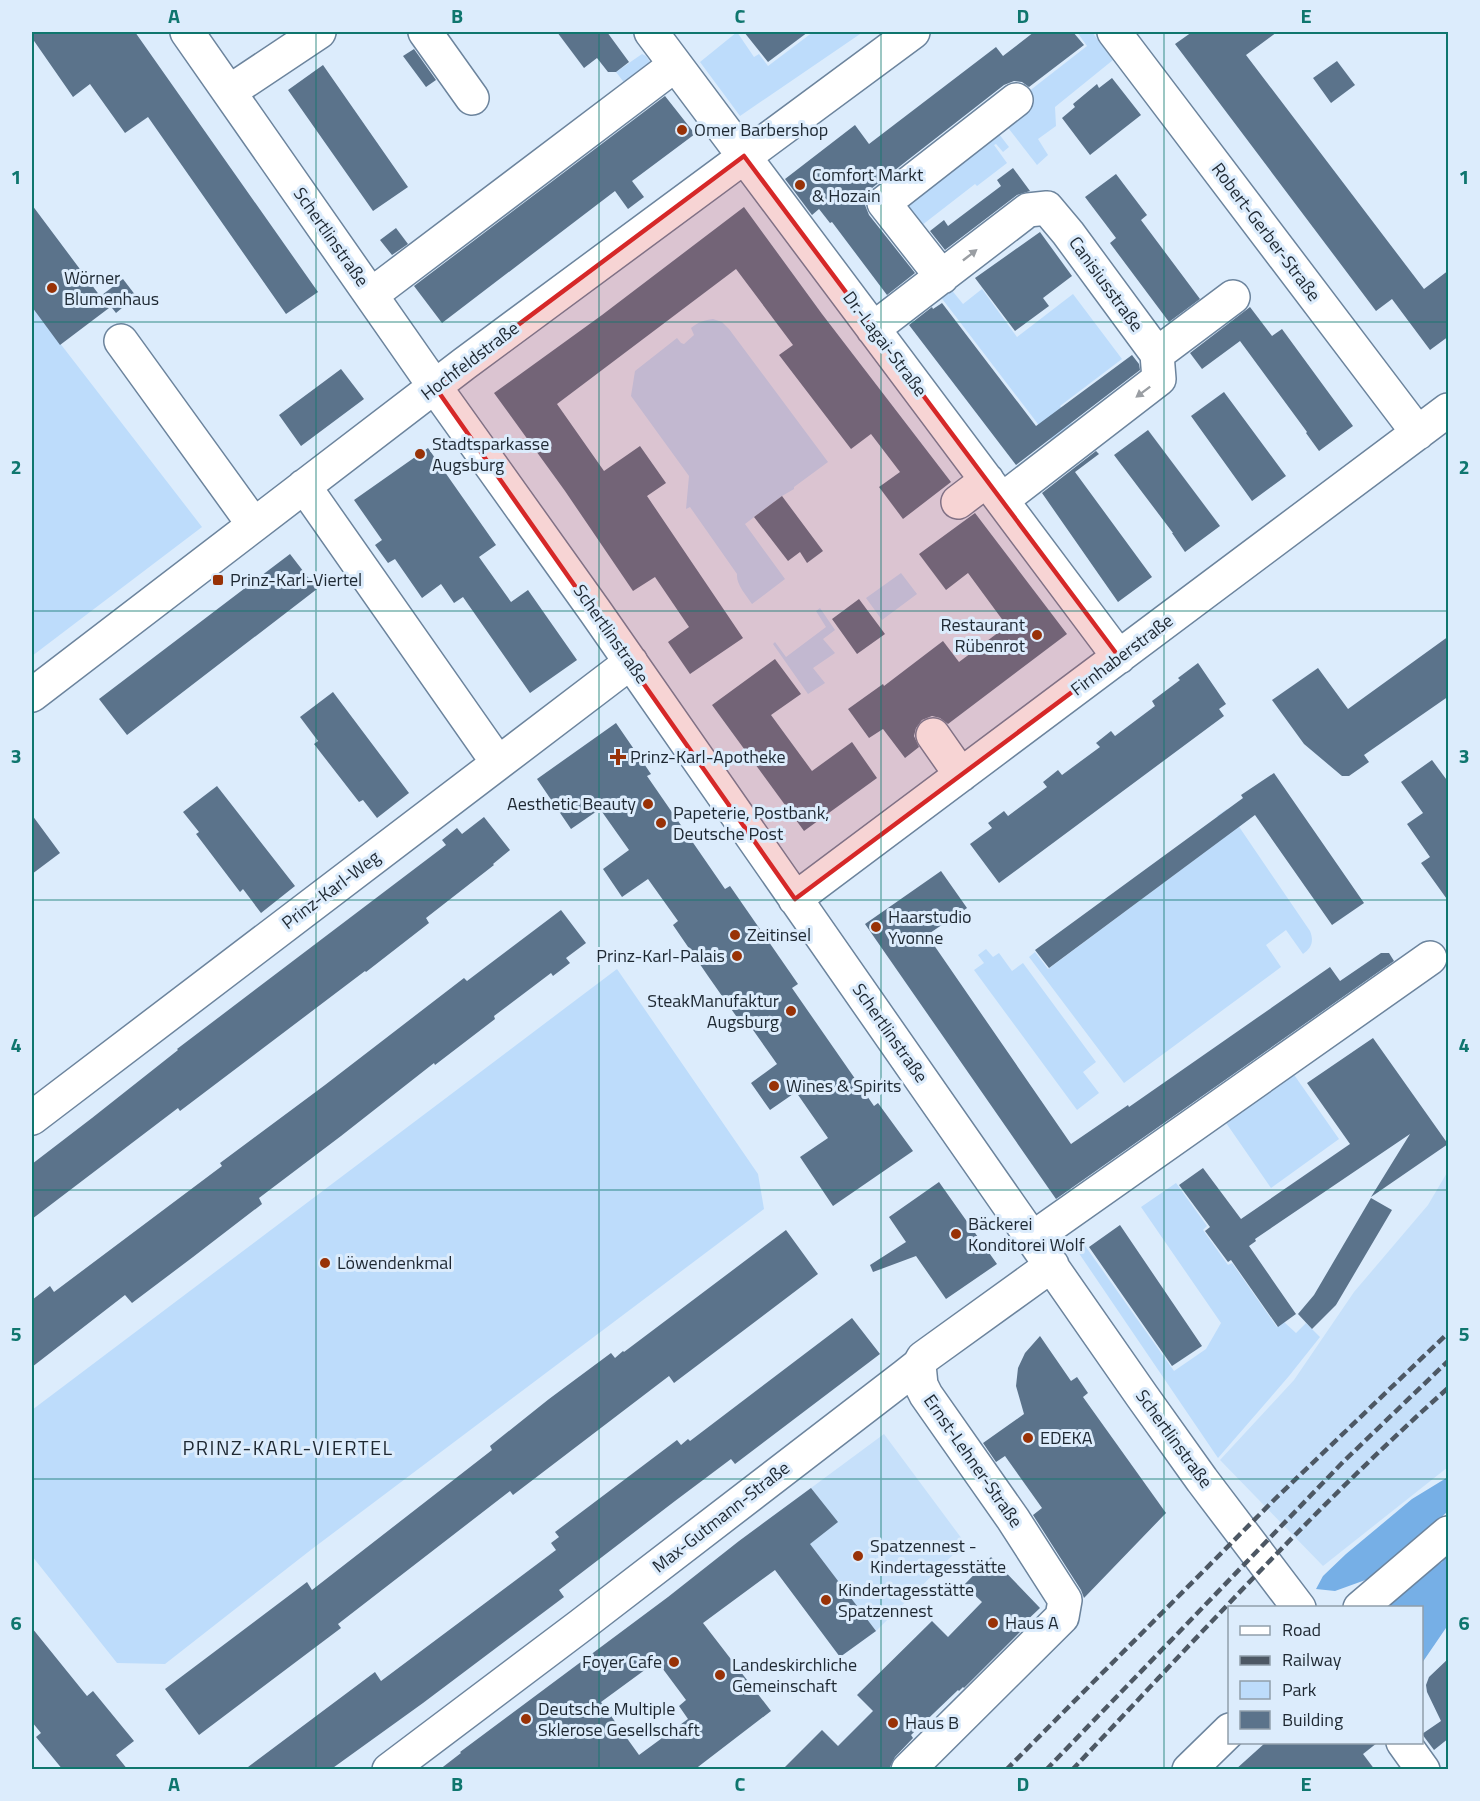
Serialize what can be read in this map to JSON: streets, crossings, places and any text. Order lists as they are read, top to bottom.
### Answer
{
  "streets": {
    "street": [
      "Robert-Gerber-Straße",
      "Schertlinstraße",
      "Canisiusstraße",
      "Dr.-Lagai-Straße",
      "Hochfeldstraße",
      "Firnhaberstraße",
      "Prinz-Karl-Weg",
      "Ernst-Lehner-Straße",
      "Max-Gutmann-Straße"
    ]
  },
  "crossings": [
    ["Robert-Gerber-Straße", "Firnhaberstraße"],
    ["Schertlinstraße", "Hochfeldstraße"],
    ["Schertlinstraße", "Firnhaberstraße"],
    ["Schertlinstraße", "Prinz-Karl-Weg"],
    ["Schertlinstraße", "Max-Gutmann-Straße"],
    ["Canisiusstraße", "Dr.-Lagai-Straße"],
    ["Dr.-Lagai-Straße", "Hochfeldstraße"],
    ["Dr.-Lagai-Straße", "Firnhaberstraße"],
    ["Ernst-Lehner-Straße", "Max-Gutmann-Straße"]
  ],
  "districts": ["PRINZ-KARL-VIERTEL"],
  "places": {
    "other": [
      "Omer Barbershop",
      "Comfort Markt & Hozain",
      "Wörner Blumenhaus",
      "Stadtsparkasse Augsburg",
      "Restaurant Rübenrot",
      "Aesthetic Beauty",
      "Papeterie, Postbank, Deutsche Post",
      "Haarstudio Yvonne",
      "Zeitinsel",
      "Prinz-Karl-Palais",
      "SteakManufaktur Augsburg",
      "Wines & Spirits",
      "Bäckerei Konditorei Wolf",
      "Löwendenkmal",
      "EDEKA",
      "Spatzennest - Kindertagesstätte",
      "Kindertagesstätte Spatzennest",
      "Haus A",
      "Foyer Cafe",
      "Landeskirchliche Gemeinschaft",
      "Deutsche Multiple Sklerose Gesellschaft",
      "Haus B"
    ],
    "transit": ["Prinz-Karl-Viertel"],
    "health": ["Prinz-Karl-Apotheke"]
  },
  "legend": [
    "Road",
    "Railway",
    "Park",
    "Building"
  ],
  "grid": {
    "columns": [
      "A",
      "B",
      "C",
      "D",
      "E"
    ],
    "rows": [
      "1",
      "2",
      "3",
      "4",
      "5",
      "6"
    ]
  }
}
